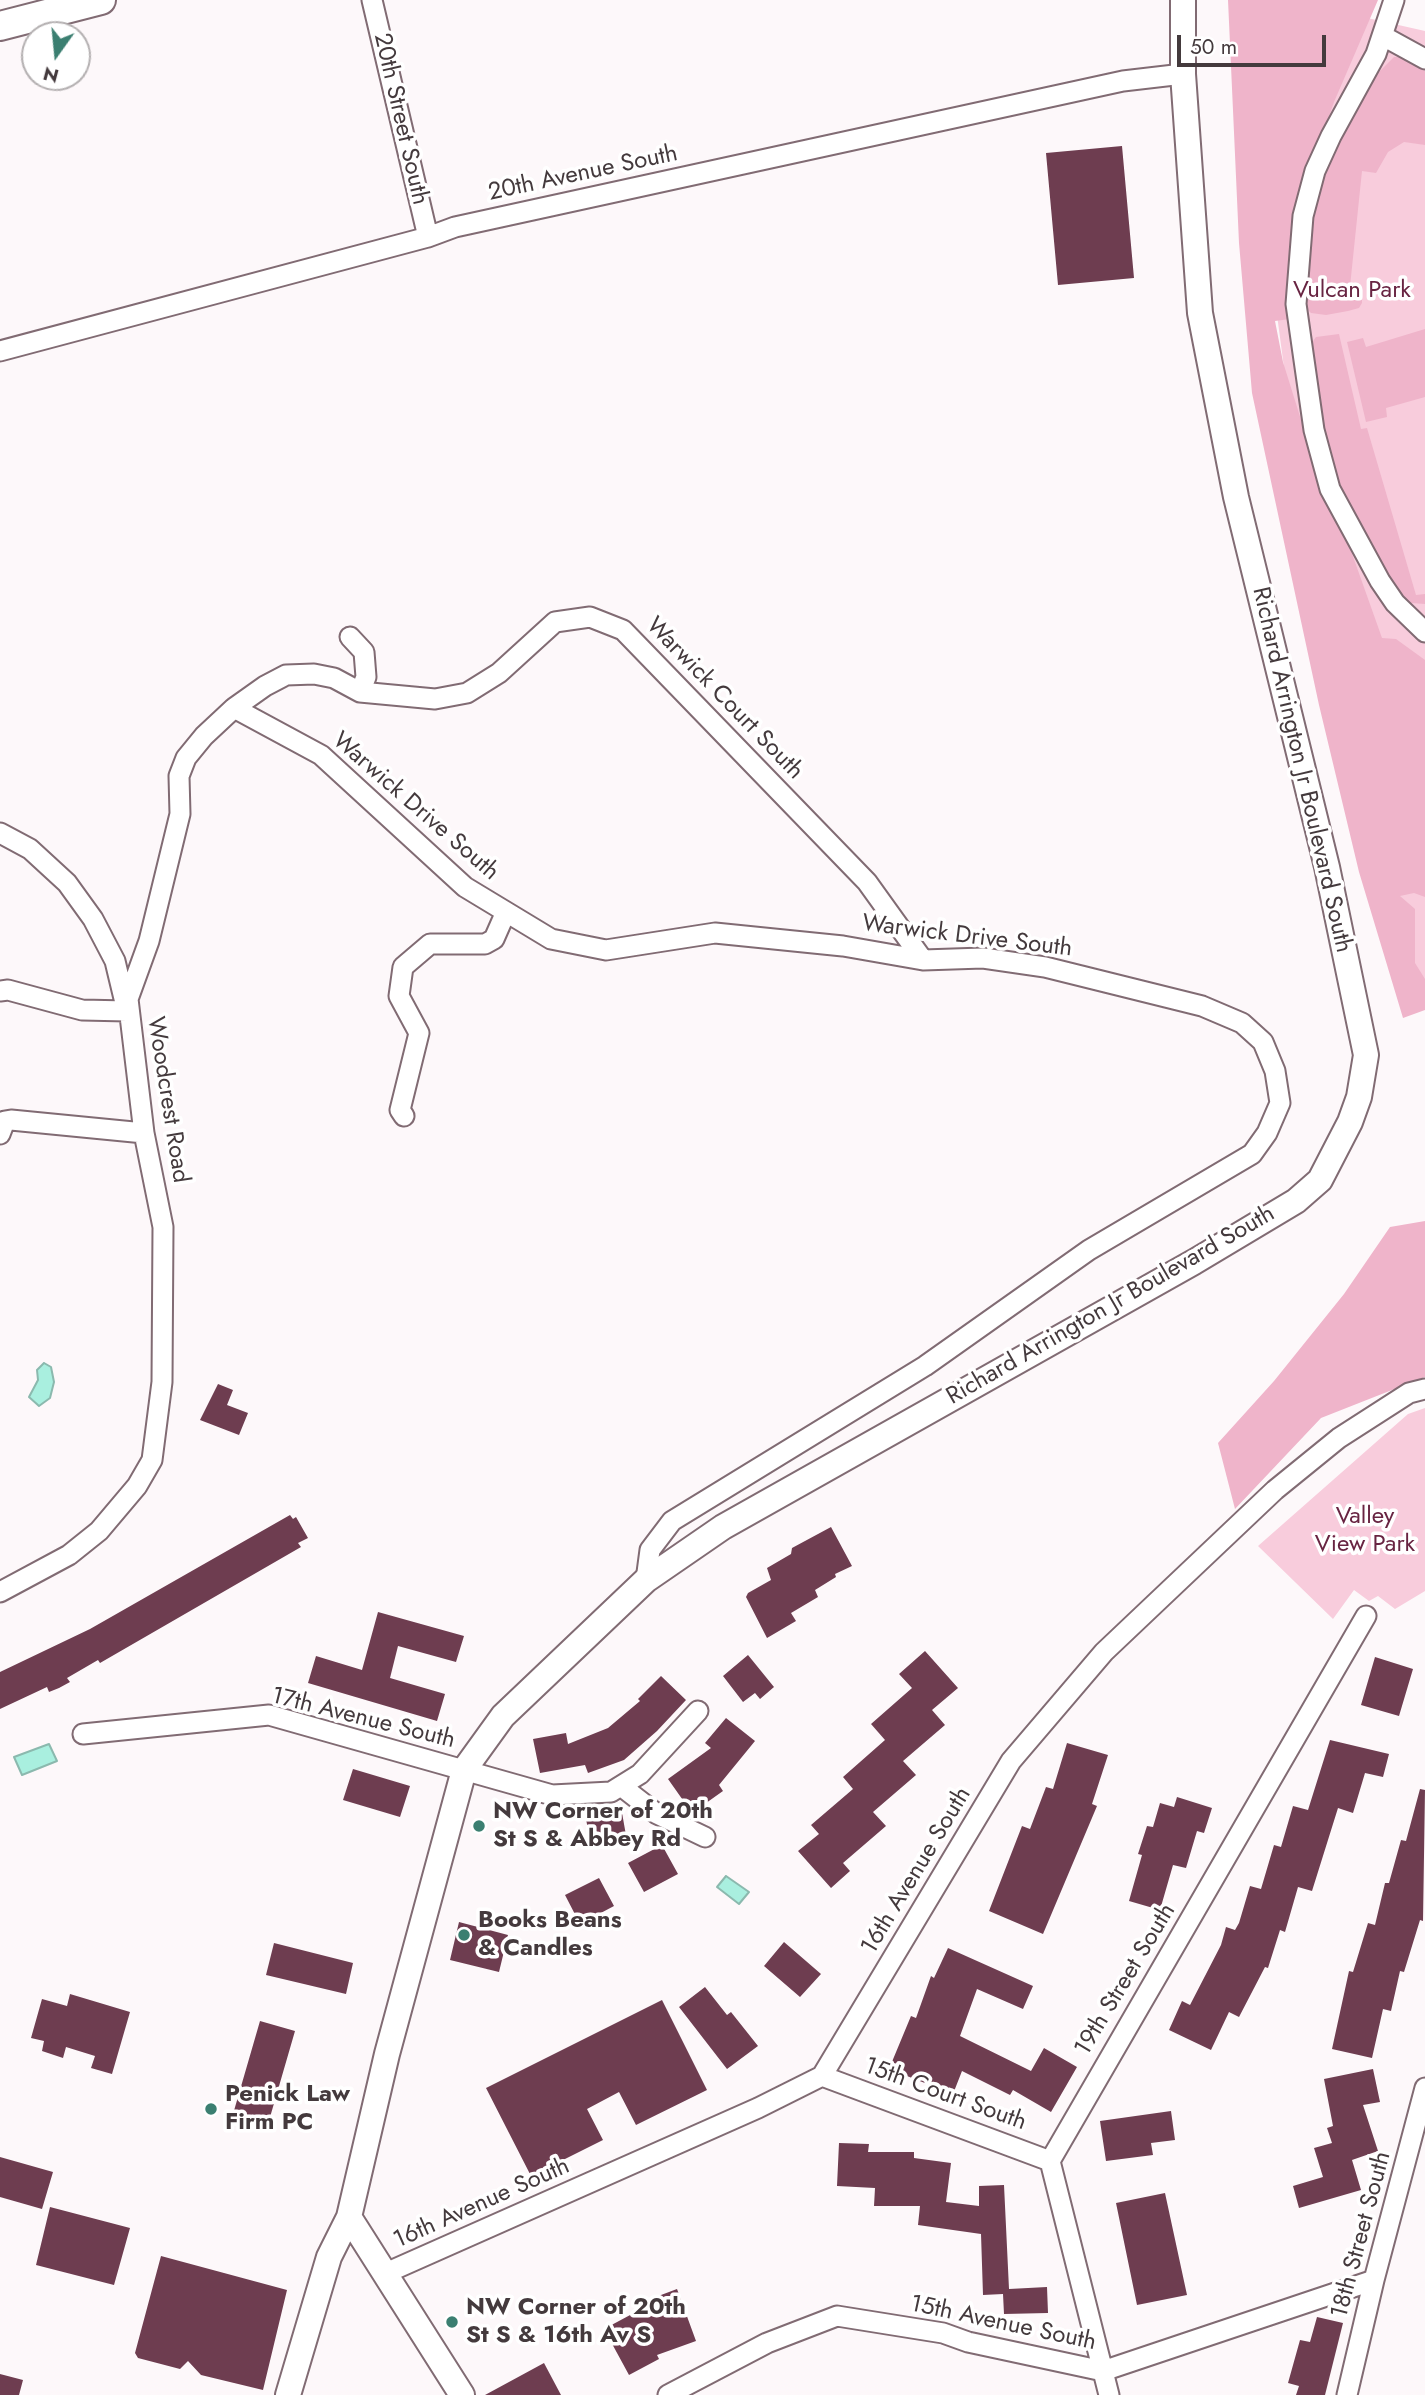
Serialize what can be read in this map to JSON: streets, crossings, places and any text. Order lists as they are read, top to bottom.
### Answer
{
  "streets": {
    "street": [
      "20th Street South",
      "20th Avenue South",
      "Warwick Court South",
      "Richard Arrington Jr Boulevard South",
      "Warwick Drive South",
      "Woodcrest Road",
      "17th Avenue South",
      "16th Avenue South",
      "19th Street South",
      "15th Court South",
      "18th Street South",
      "15th Avenue South"
    ]
  },
  "crossings": [
    ["20th Street South", "20th Avenue South"],
    ["20th Avenue South", "Richard Arrington Jr Boulevard South"],
    ["Warwick Court South", "Warwick Drive South"],
    ["Warwick Court South", "Woodcrest Road"],
    ["Richard Arrington Jr Boulevard South", "Warwick Drive South"],
    ["Richard Arrington Jr Boulevard South", "17th Avenue South"],
    ["Warwick Drive South", "Woodcrest Road"],
    ["16th Avenue South", "15th Court South"],
    ["19th Street South", "15th Court South"],
    ["18th Street South", "15th Avenue South"]
  ],
  "parks": ["Vulcan Park", "Valley View Park"],
  "places": [
    "NW Corner of 20th St S & Abbey Rd",
    "Books Beans & Candles",
    "Penick Law Firm PC",
    "NW Corner of 20th St S & 16th Av S"
  ],
  "scale_bar": "50 m",
  "north": "bottom"
}
